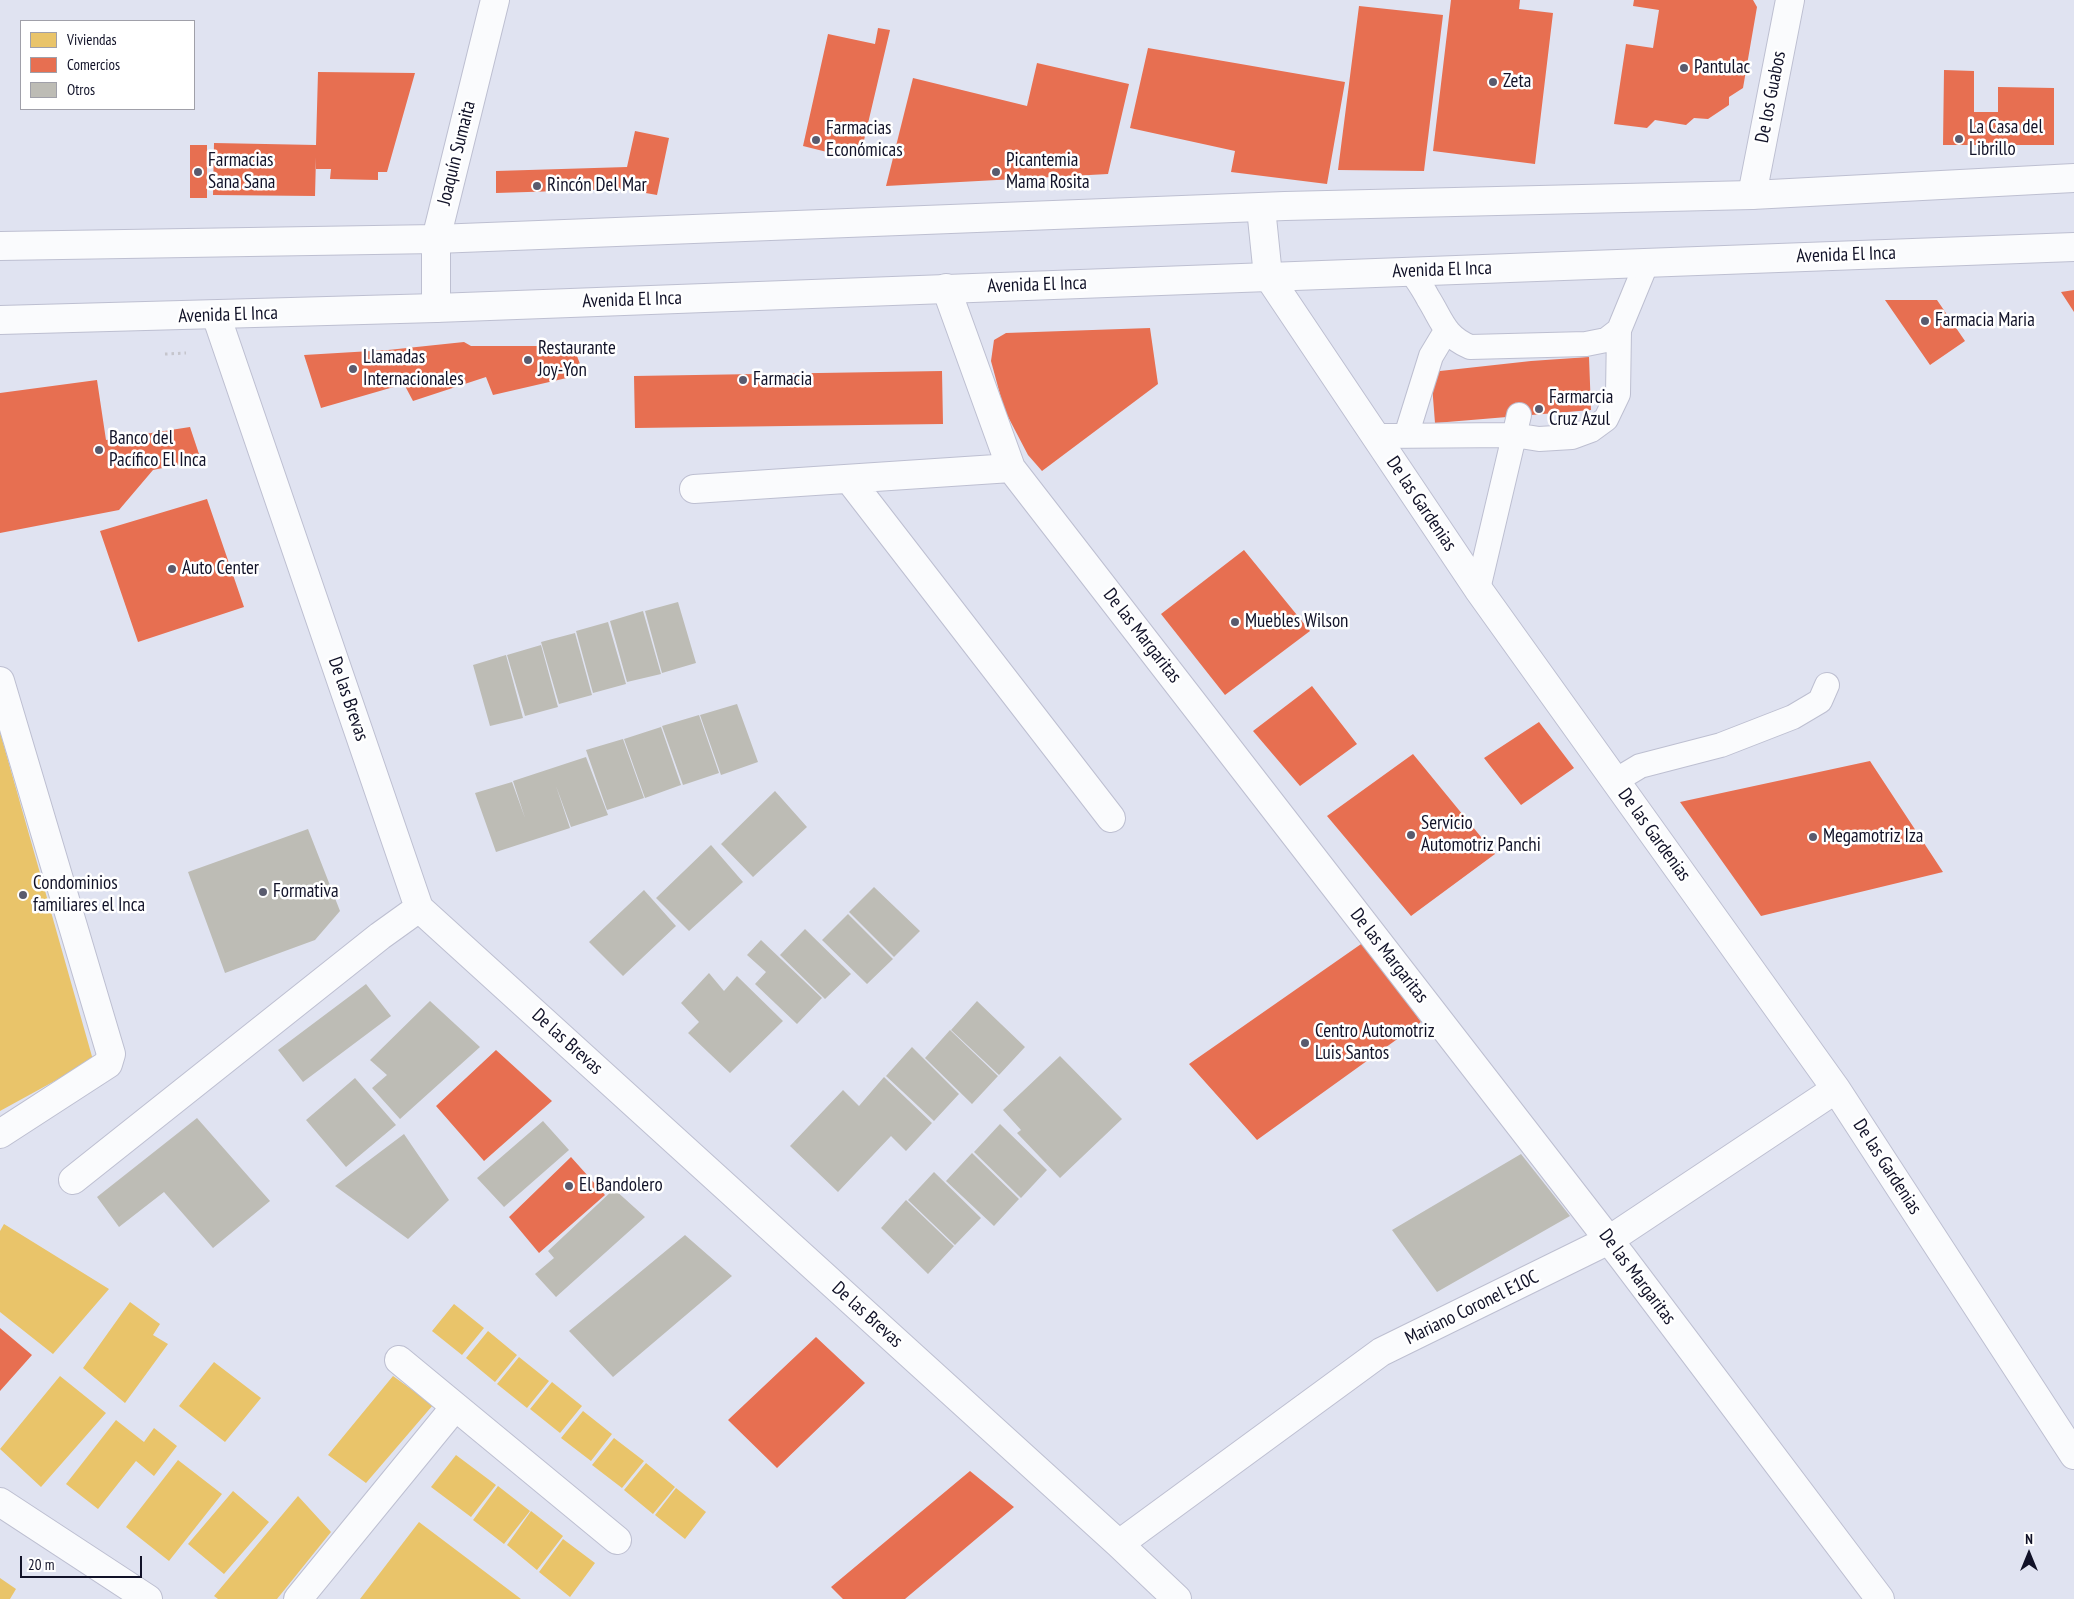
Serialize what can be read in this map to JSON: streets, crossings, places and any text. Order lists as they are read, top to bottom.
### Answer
{
  "streets": {
    "street": [
      "De los Guabos",
      "Joaquín Sumaita",
      "Avenida El Inca",
      "De las Gardenias",
      "De las Margaritas",
      "De las Brevas",
      "Mariano Coronel E10C"
    ]
  },
  "crossings": [
    ["Joaquín Sumaita", "Avenida El Inca"],
    ["Avenida El Inca", "De las Gardenias"],
    ["Avenida El Inca", "De las Margaritas"],
    ["Avenida El Inca", "De las Brevas"],
    ["De las Gardenias", "Mariano Coronel E10C"],
    ["De las Margaritas", "Mariano Coronel E10C"],
    ["De las Brevas", "Mariano Coronel E10C"]
  ],
  "places": [
    "Pantulac",
    "Zeta",
    "La Casa del Librillo",
    "Farmacias Económicas",
    "Farmacias Sana Sana",
    "Picantemia Mama Rosita",
    "Rincón Del Mar",
    "Farmacia Maria",
    "Restaurante Joy-Yon",
    "Llamadas Internacionales",
    "Farmacia",
    "Farmarcia Cruz Azul",
    "Banco del Pacífico El Inca",
    "Auto Center",
    "Muebles Wilson",
    "Servicio Automotriz Panchi",
    "Megamotriz Iza",
    "Formativa",
    "Condominios familiares el Inca",
    "Centro Automotriz Luis Santos",
    "El Bandolero"
  ],
  "legend": ["Viviendas", "Comercios", "Otros"],
  "scale_bar": "20 m",
  "north": "top"
}
